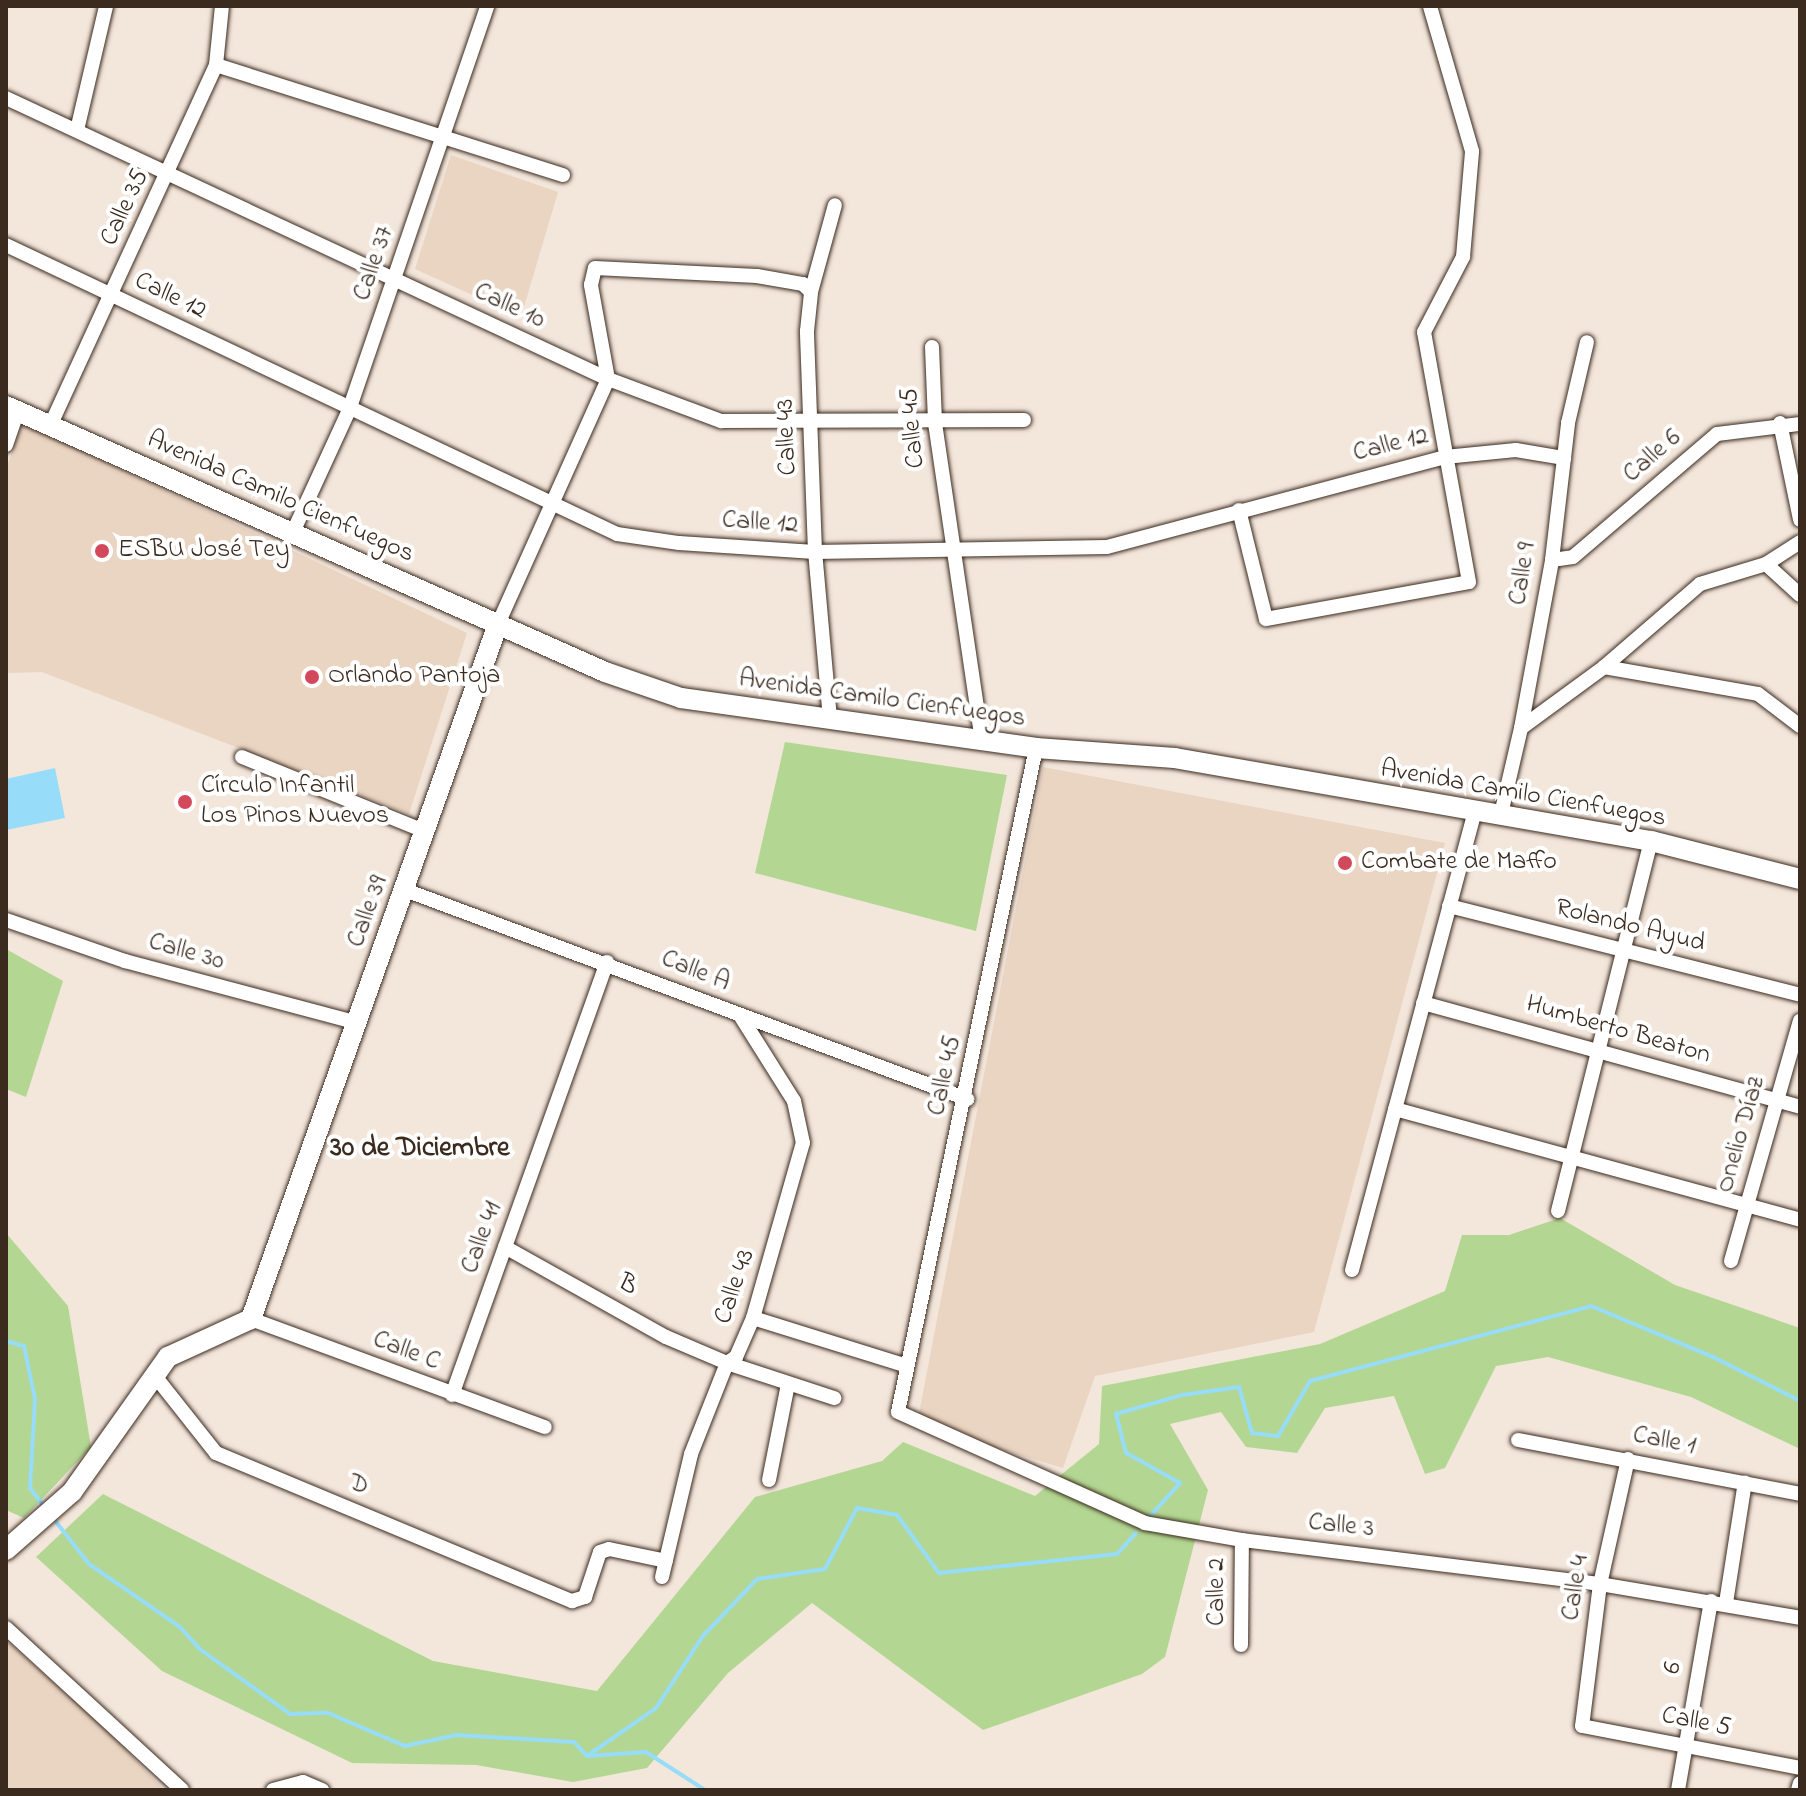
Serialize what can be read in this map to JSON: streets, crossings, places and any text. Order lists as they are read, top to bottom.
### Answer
{
  "streets": {
    "main road": ["Avenida Camilo Cienfuegos", "Calle 39"],
    "street": [
      "Calle 35",
      "Calle 37",
      "Calle 12",
      "Calle 10",
      "Calle 45",
      "Calle 43",
      "Calle 6",
      "Calle 9",
      "Rolando Ayud",
      "Calle 30",
      "Calle A",
      "Humberto Beaton",
      "Onelio Díaz",
      "Calle 41",
      "B",
      "Calle C",
      "Calle 1",
      "D",
      "Calle 3",
      "Calle 4",
      "Calle 2",
      "6",
      "Calle 5"
    ]
  },
  "crossings": [
    ["Calle 35", "Calle 12"],
    ["Calle 35", "Calle 10"],
    ["Calle 35", "Avenida Camilo Cienfuegos"],
    ["Calle 37", "Calle 12"],
    ["Calle 37", "Calle 10"],
    ["Calle 37", "Avenida Camilo Cienfuegos"],
    ["Calle 12", "Calle 45"],
    ["Calle 12", "Calle 43"],
    ["Calle 12", "Calle 9"],
    ["Calle 12", "Calle 39"],
    ["Calle 10", "Calle 45"],
    ["Calle 10", "Calle 43"],
    ["Calle 10", "Calle 39"],
    ["Calle 45", "Avenida Camilo Cienfuegos"],
    ["Calle 45", "Calle A"],
    ["Calle 45", "Calle 3"],
    ["Calle 43", "Avenida Camilo Cienfuegos"],
    ["Calle 43", "Calle A"],
    ["Calle 43", "B"],
    ["Calle 43", "D"],
    ["Calle 6", "Calle 9"],
    ["Avenida Camilo Cienfuegos", "Calle 9"],
    ["Avenida Camilo Cienfuegos", "Calle 39"],
    ["Calle 39", "Calle 30"],
    ["Calle 39", "Calle A"],
    ["Calle 39", "Calle C"],
    ["Calle A", "Calle 41"],
    ["Humberto Beaton", "Onelio Díaz"],
    ["Calle 41", "B"],
    ["Calle 41", "Calle C"],
    ["Calle 1", "Calle 4"],
    ["Calle 1", "6"],
    ["Calle 3", "Calle 4"],
    ["Calle 3", "Calle 2"],
    ["Calle 3", "6"],
    ["Calle 4", "Calle 5"],
    ["6", "Calle 5"]
  ],
  "districts": ["30 de Diciembre"],
  "places": [
    "ESBU José Tey",
    "Orlando Pantoja",
    "Círculo Infantil Los Pinos Nuevos",
    "Combate de Maffo"
  ]
}
